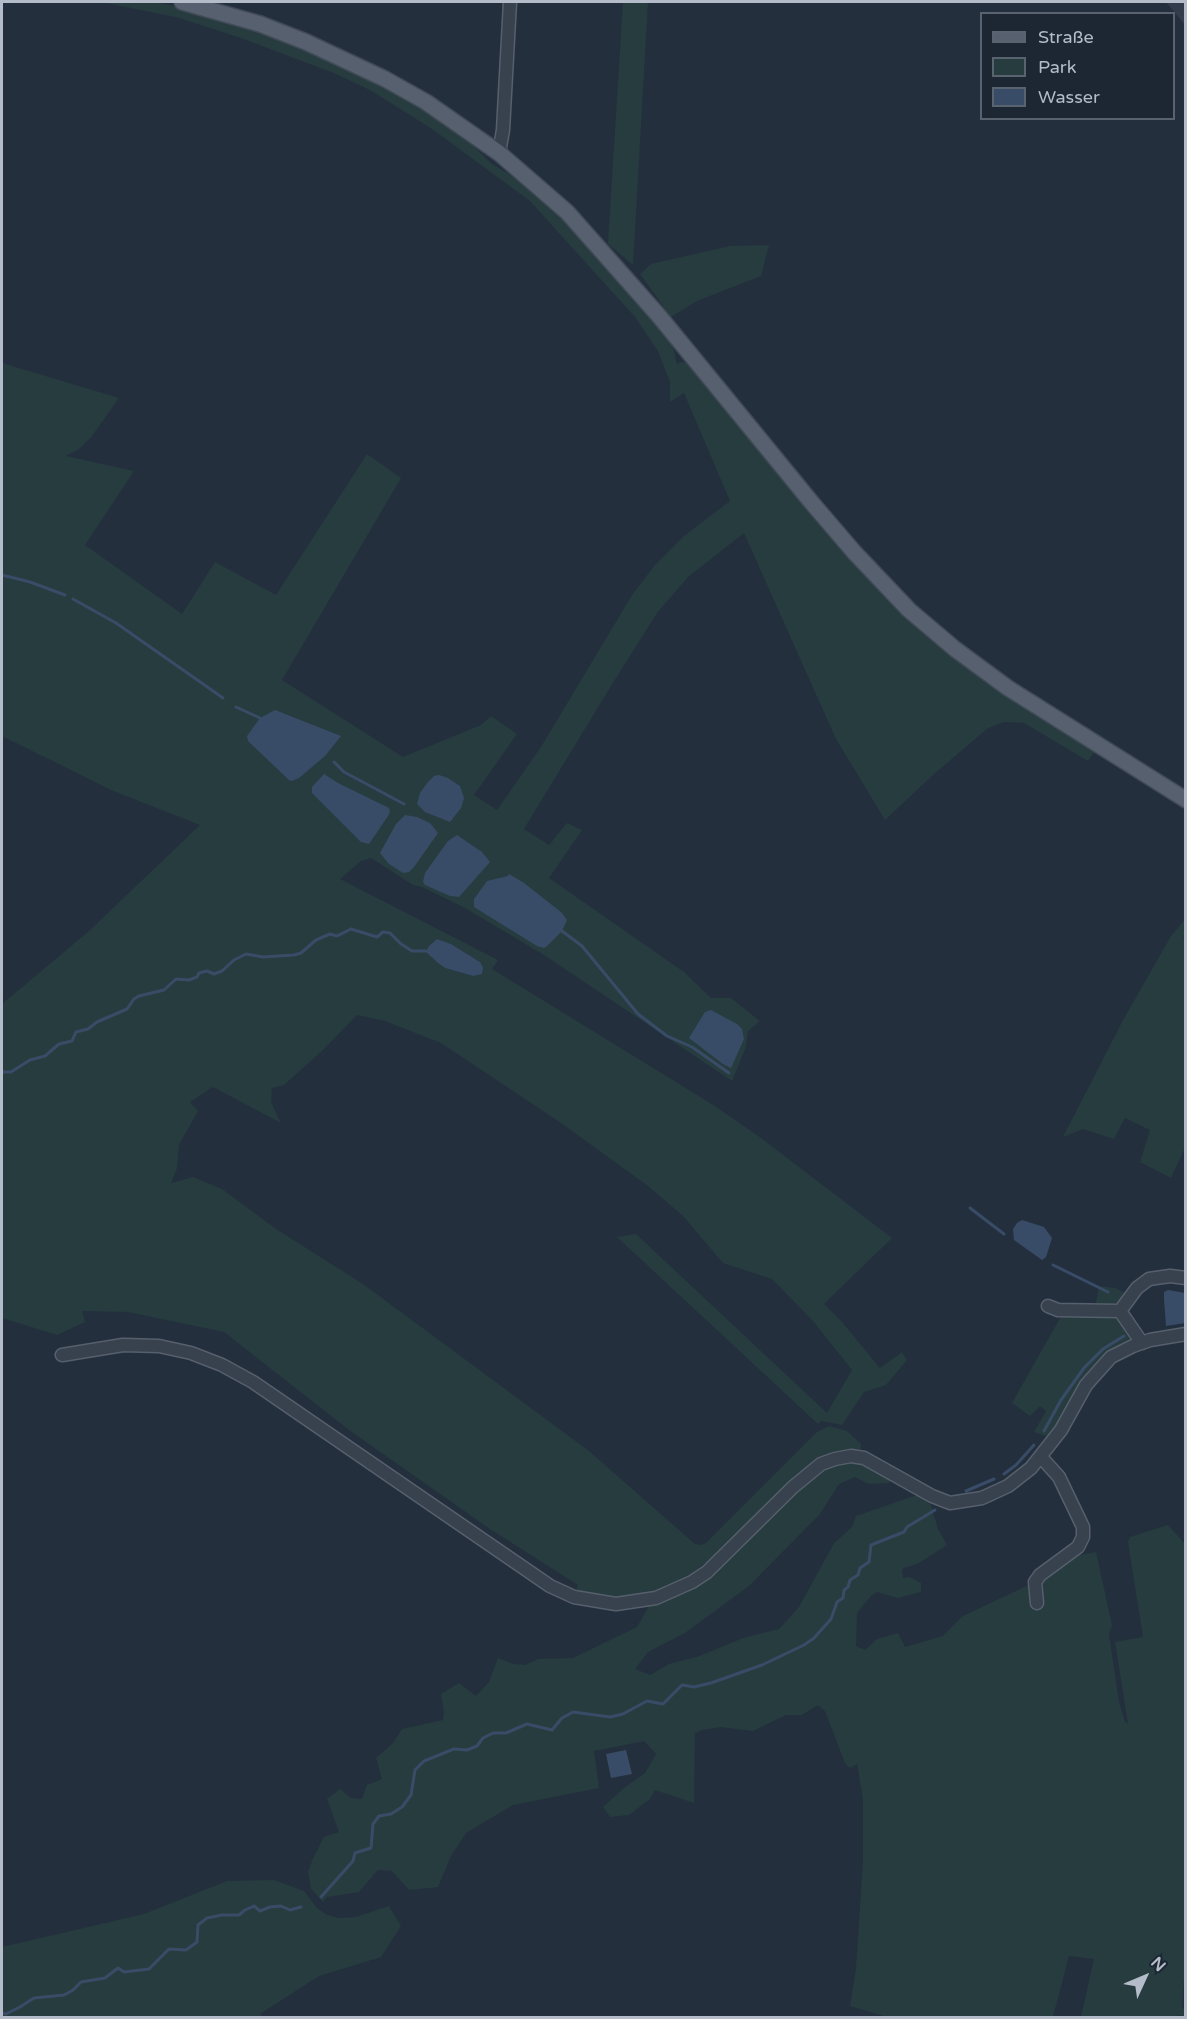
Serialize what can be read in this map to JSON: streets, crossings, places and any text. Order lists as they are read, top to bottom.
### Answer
{
  "legend": ["Straße", "Park", "Wasser"],
  "north": "top right"
}
